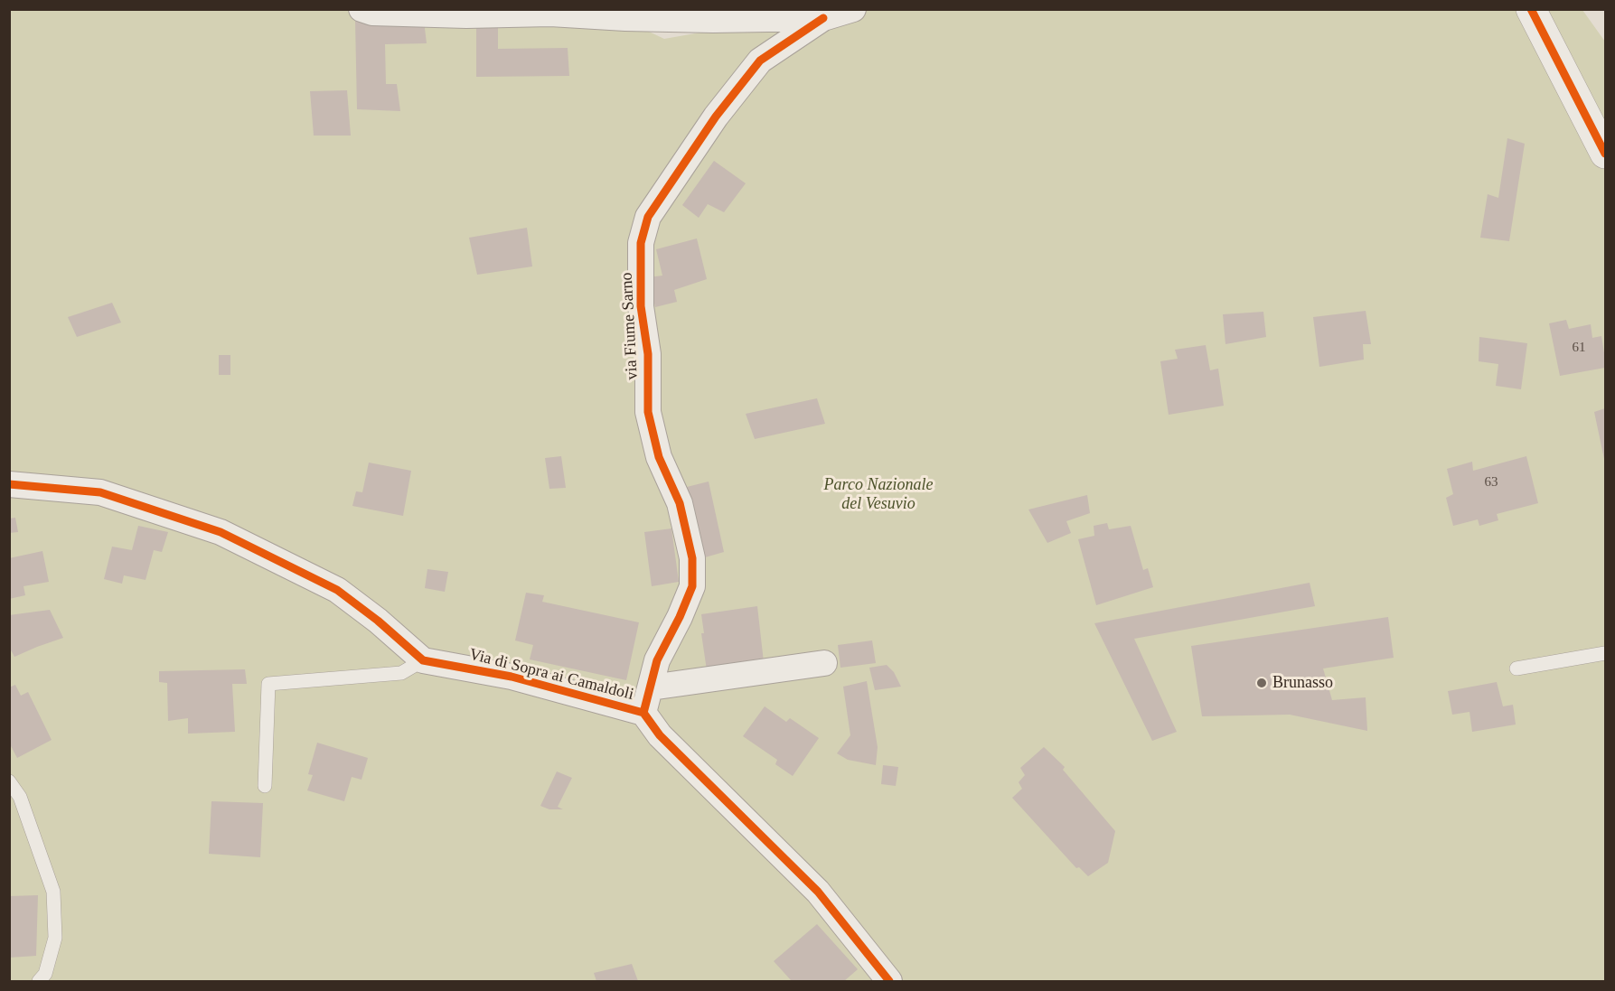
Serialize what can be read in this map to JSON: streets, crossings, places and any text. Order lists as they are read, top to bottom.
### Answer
{
  "streets": {
    "street": ["via Fiume Sarno", "Via di Sopra ai Camaldoli"]
  },
  "crossings": [
    ["via Fiume Sarno", "Via di Sopra ai Camaldoli"]
  ],
  "parks": ["Parco Nazionale del Vesuvio"],
  "places": ["Brunasso"],
  "house_numbers": ["61", "63"]
}
